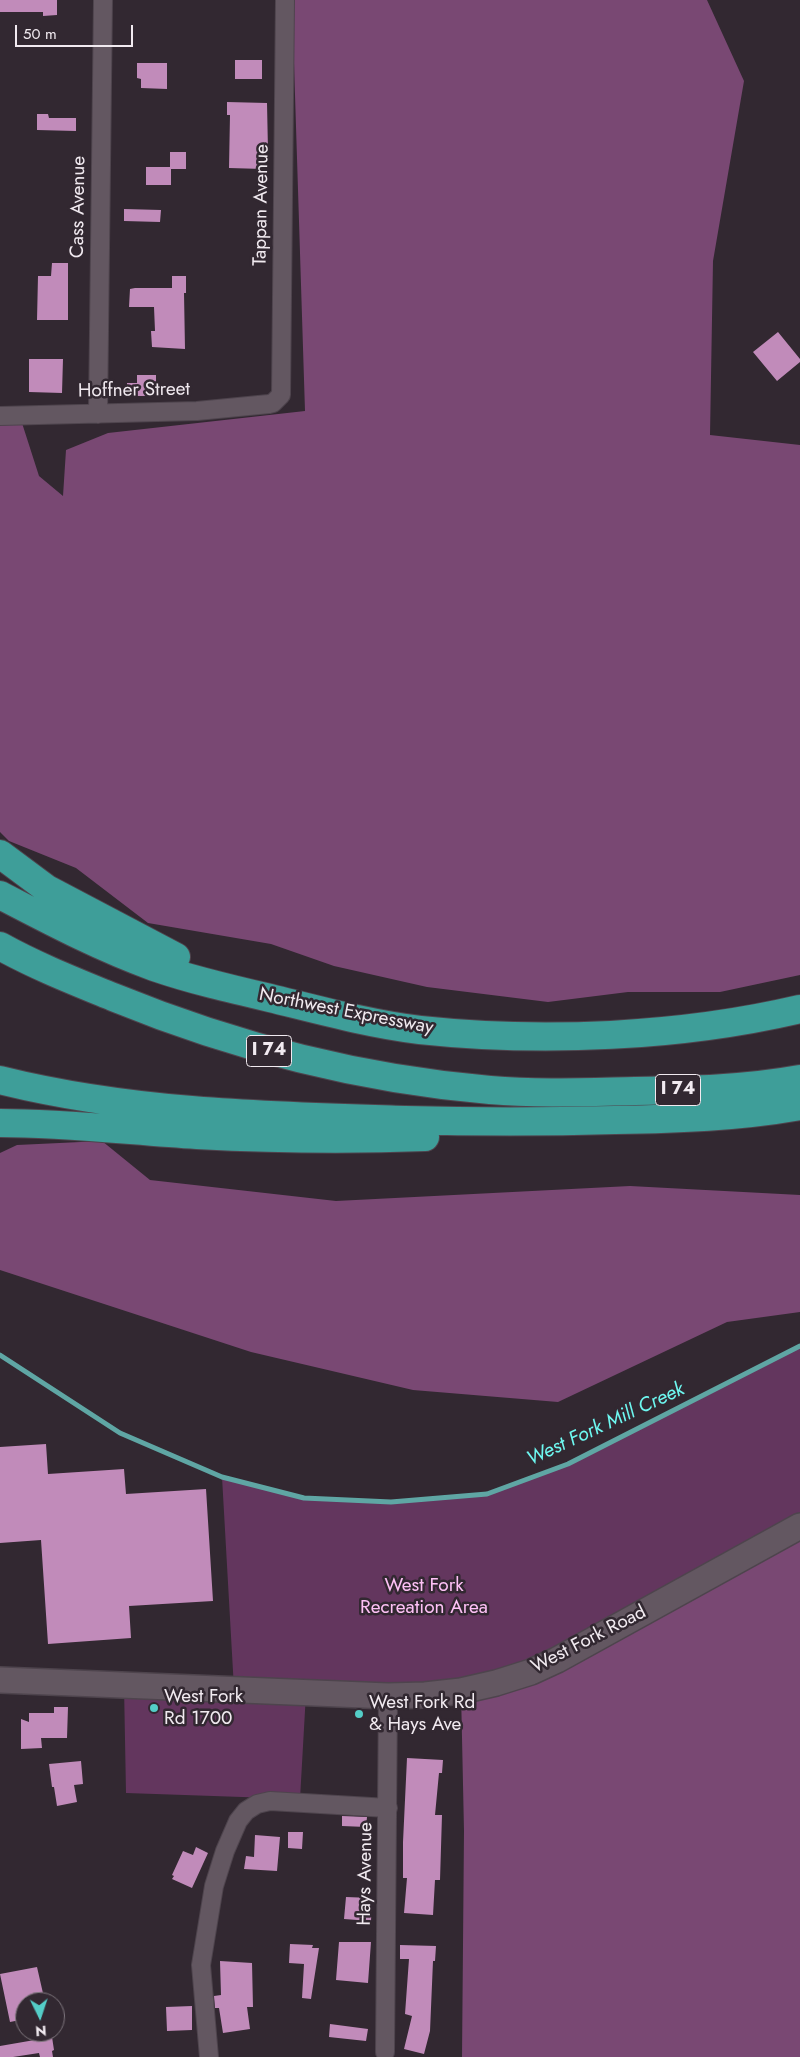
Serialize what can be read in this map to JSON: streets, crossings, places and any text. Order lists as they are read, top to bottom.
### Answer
{
  "streets": {
    "highway": ["Northwest Expressway", "I 74"],
    "street": [
      "Tappan Avenue",
      "Cass Avenue",
      "Hoffner Street",
      "West Fork Road",
      "Hays Avenue"
    ]
  },
  "crossings": [
    ["Tappan Avenue", "Hoffner Street"],
    ["Cass Avenue", "Hoffner Street"],
    ["West Fork Road", "Hays Avenue"]
  ],
  "water": ["West Fork Mill Creek"],
  "parks": ["West Fork Recreation Area"],
  "places": ["West Fork Rd 1700", "West Fork Rd & Hays Ave"],
  "scale_bar": "50 m",
  "north": "bottom"
}
